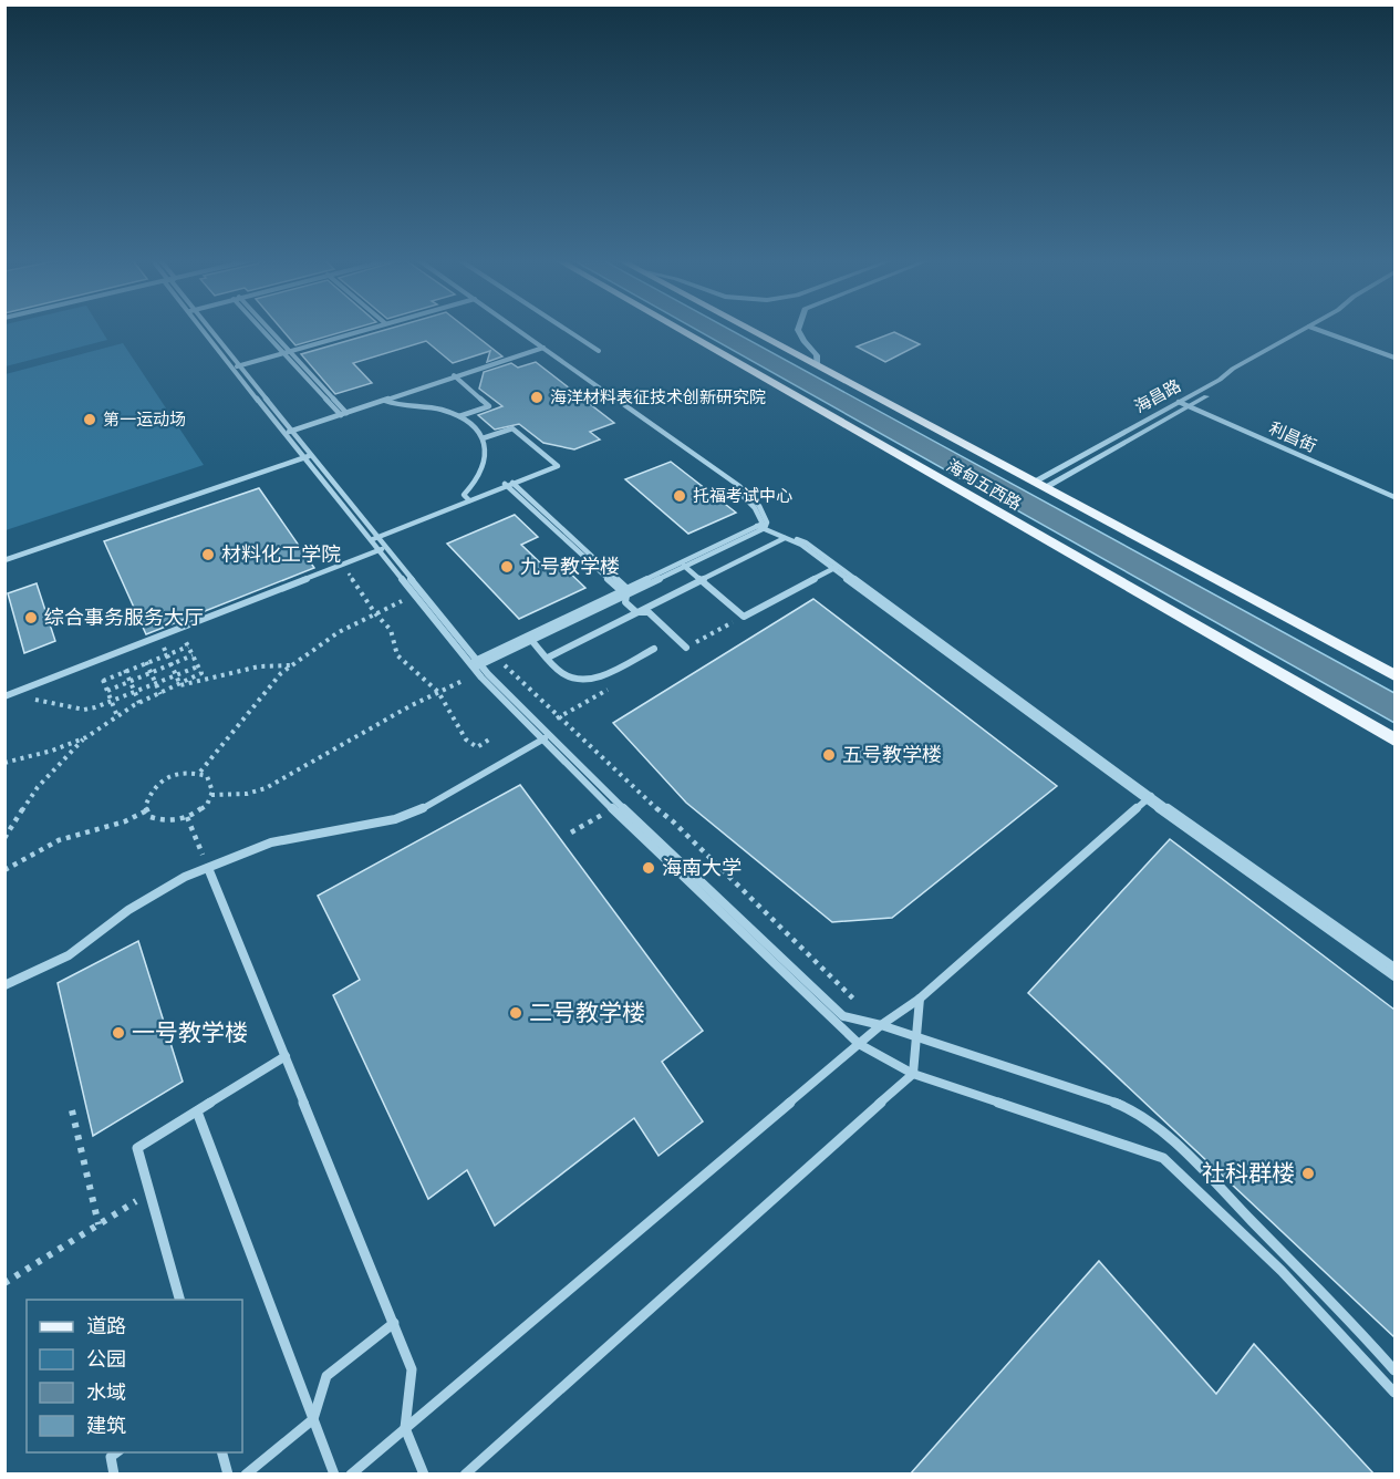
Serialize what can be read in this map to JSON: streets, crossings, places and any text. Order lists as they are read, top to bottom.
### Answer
{
  "streets": {
    "main road": ["海甸五西路"],
    "street": ["海昌路", "利昌街"]
  },
  "crossings": [
    ["海昌路", "利昌街"],
    ["海昌路", "海甸五西路"]
  ],
  "places": [
    "海洋材料表征技术创新研究院",
    "第一运动场",
    "托福考试中心",
    "材料化工学院",
    "九号教学楼",
    "综合事务服务大厅",
    "五号教学楼",
    "海南大学",
    "二号教学楼",
    "一号教学楼",
    "社科群楼"
  ],
  "legend": [
    "道路",
    "公园",
    "水域",
    "建筑"
  ]
}
